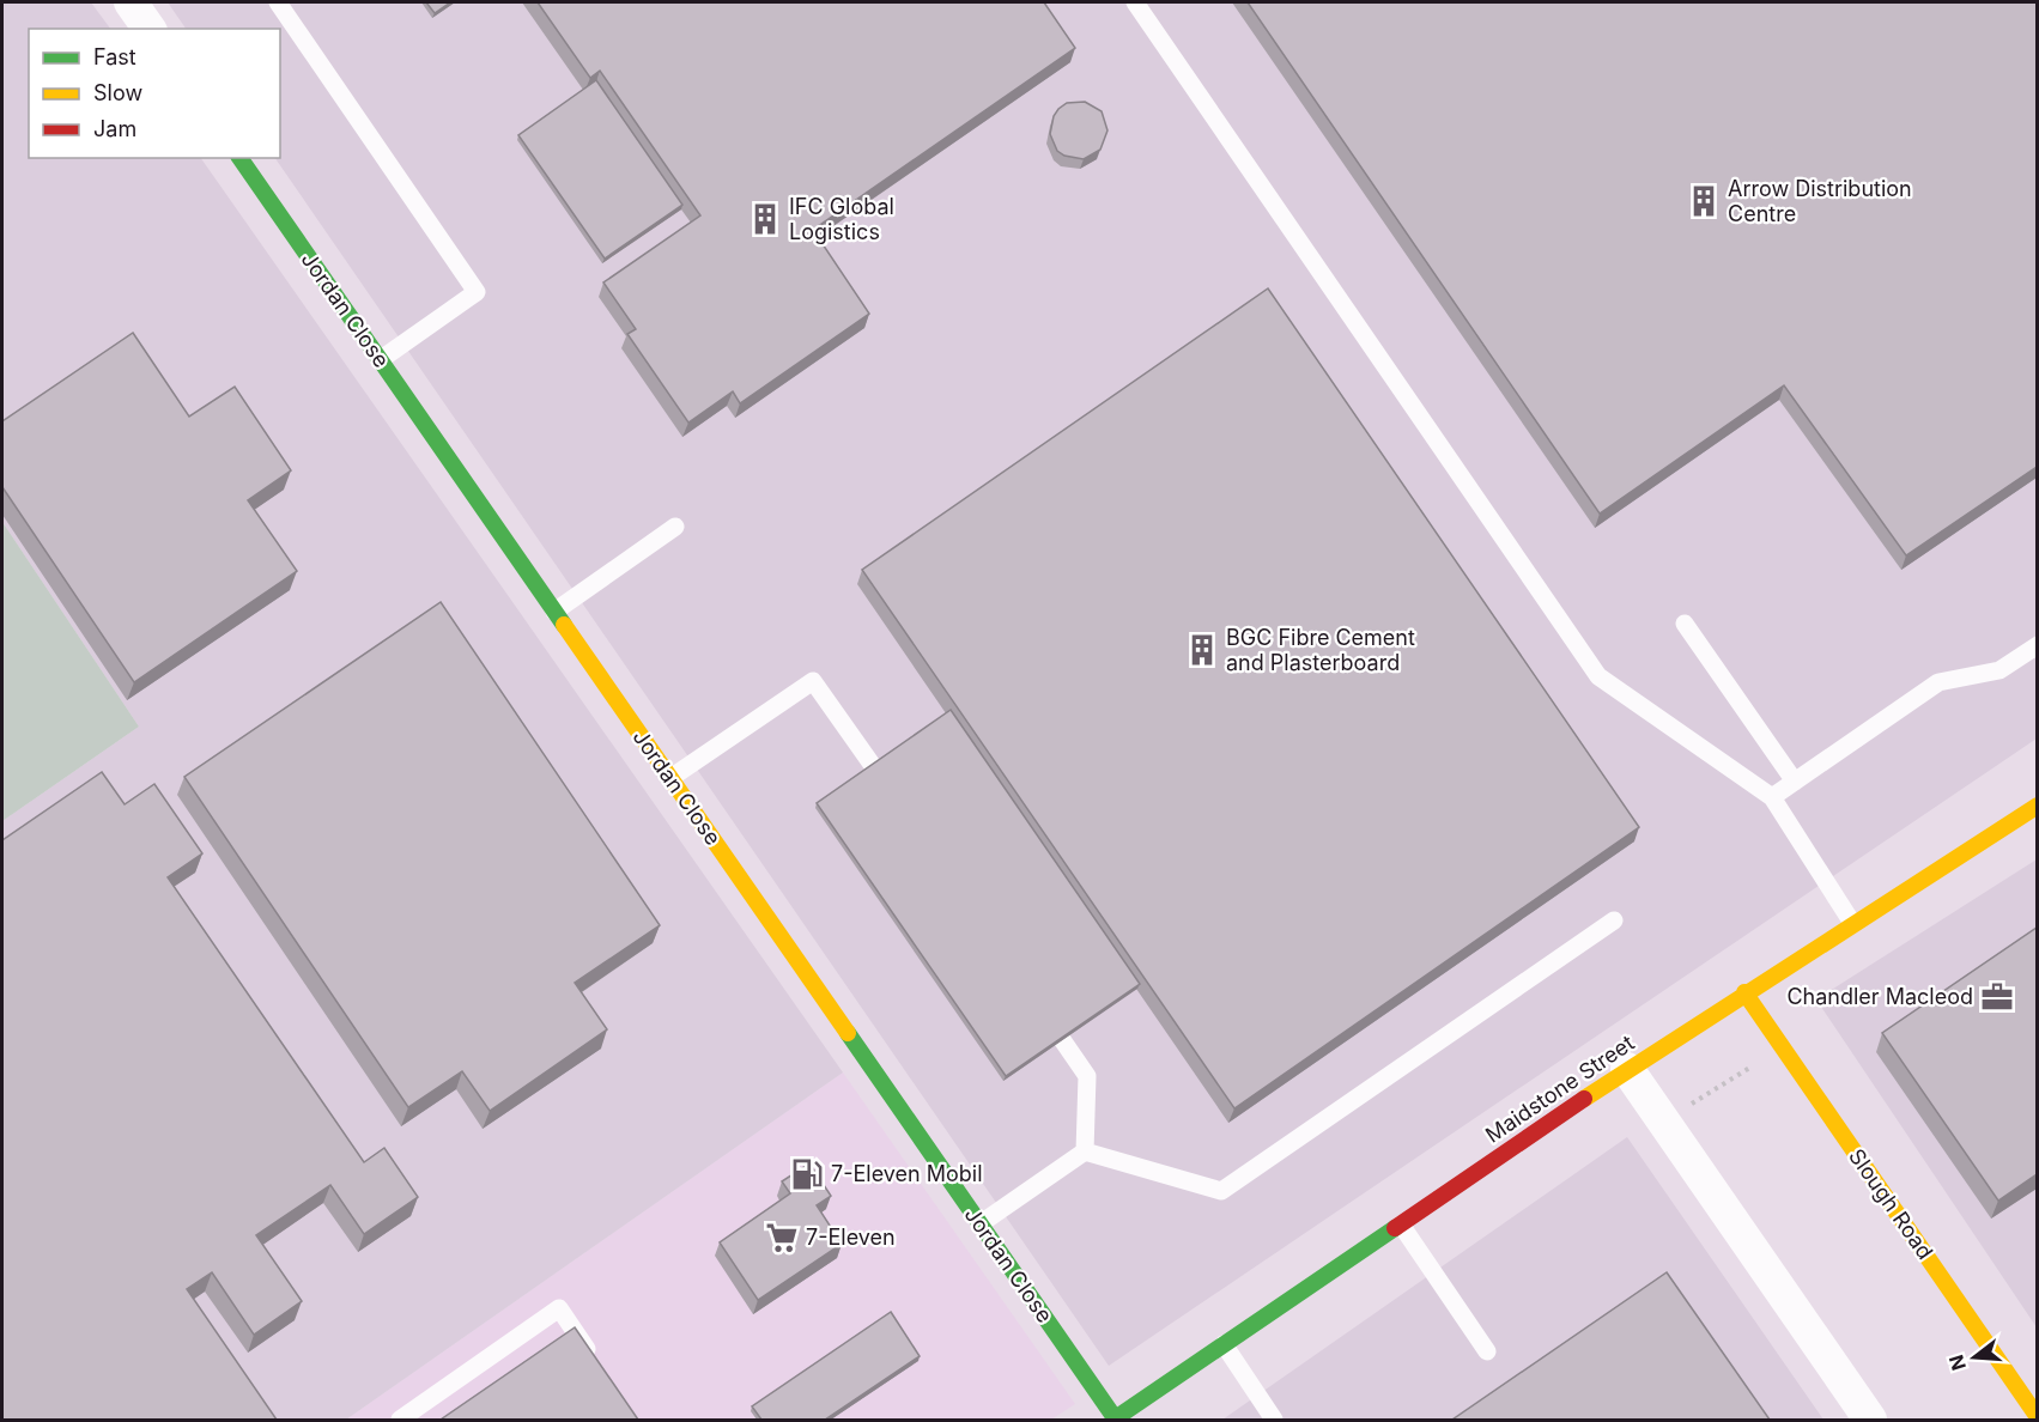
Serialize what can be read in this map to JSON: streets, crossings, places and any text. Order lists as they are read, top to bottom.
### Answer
{
  "streets": {
    "street": ["Jordan Close", "Maidstone Street", "Slough Road"]
  },
  "crossings": [
    ["Jordan Close", "Maidstone Street"],
    ["Maidstone Street", "Slough Road"]
  ],
  "places": {
    "building": ["Arrow Distribution Centre", "IFC Global Logistics", "BGC Fibre Cement and Plasterboard"],
    "office": ["Chandler Macleod"],
    "fuel station": ["7-Eleven Mobil"],
    "supermarket": ["7-Eleven"]
  },
  "legend": ["Fast", "Slow", "Jam"],
  "north": "left"
}
